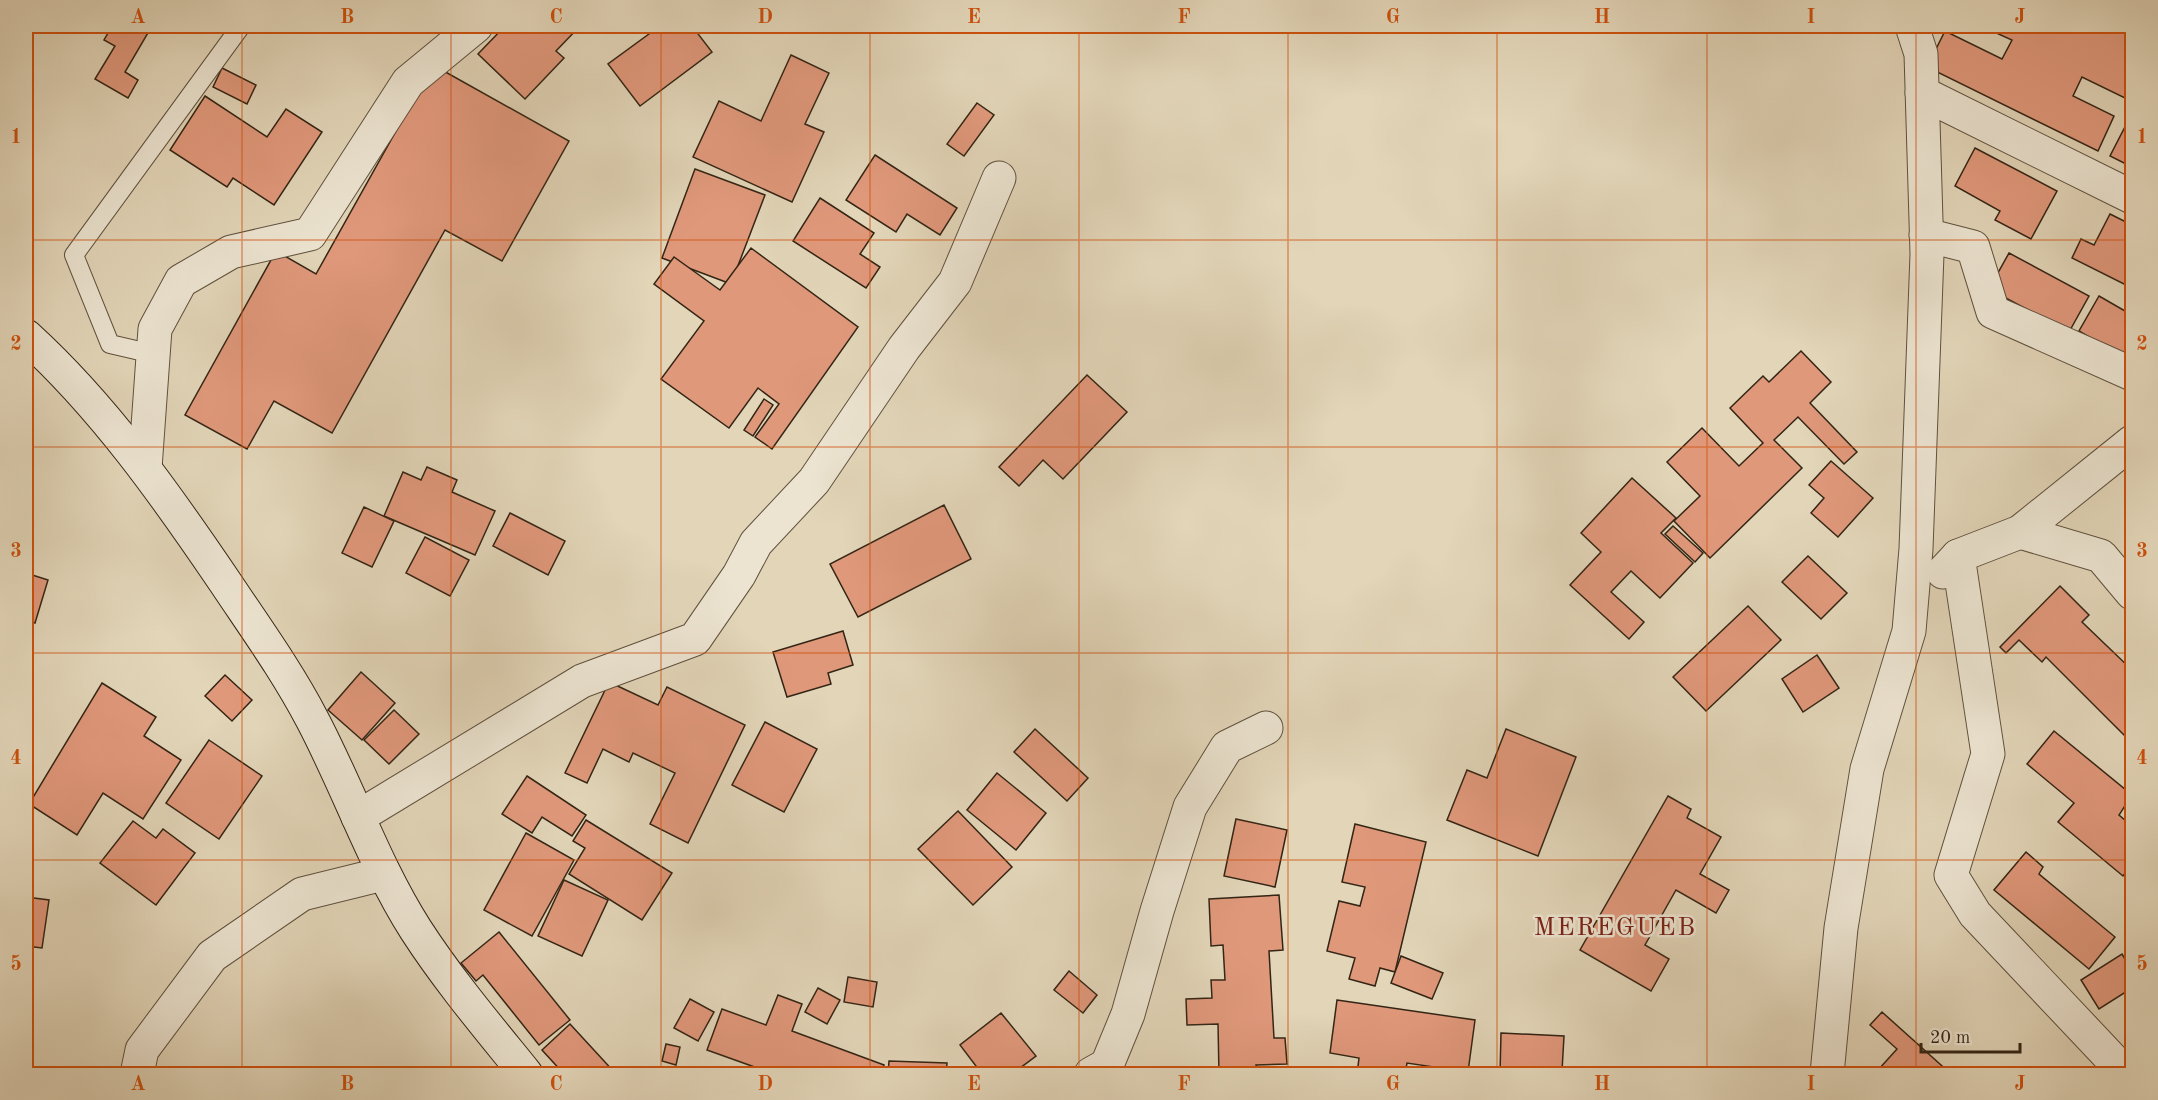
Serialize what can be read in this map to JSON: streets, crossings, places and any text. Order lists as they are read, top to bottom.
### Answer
{
  "districts": ["MEREGUEB"],
  "scale_bar": "20 m",
  "grid": {
    "columns": [
      "A",
      "B",
      "C",
      "D",
      "E",
      "F",
      "G",
      "H",
      "I",
      "J"
    ],
    "rows": [
      "1",
      "2",
      "3",
      "4",
      "5"
    ]
  }
}
